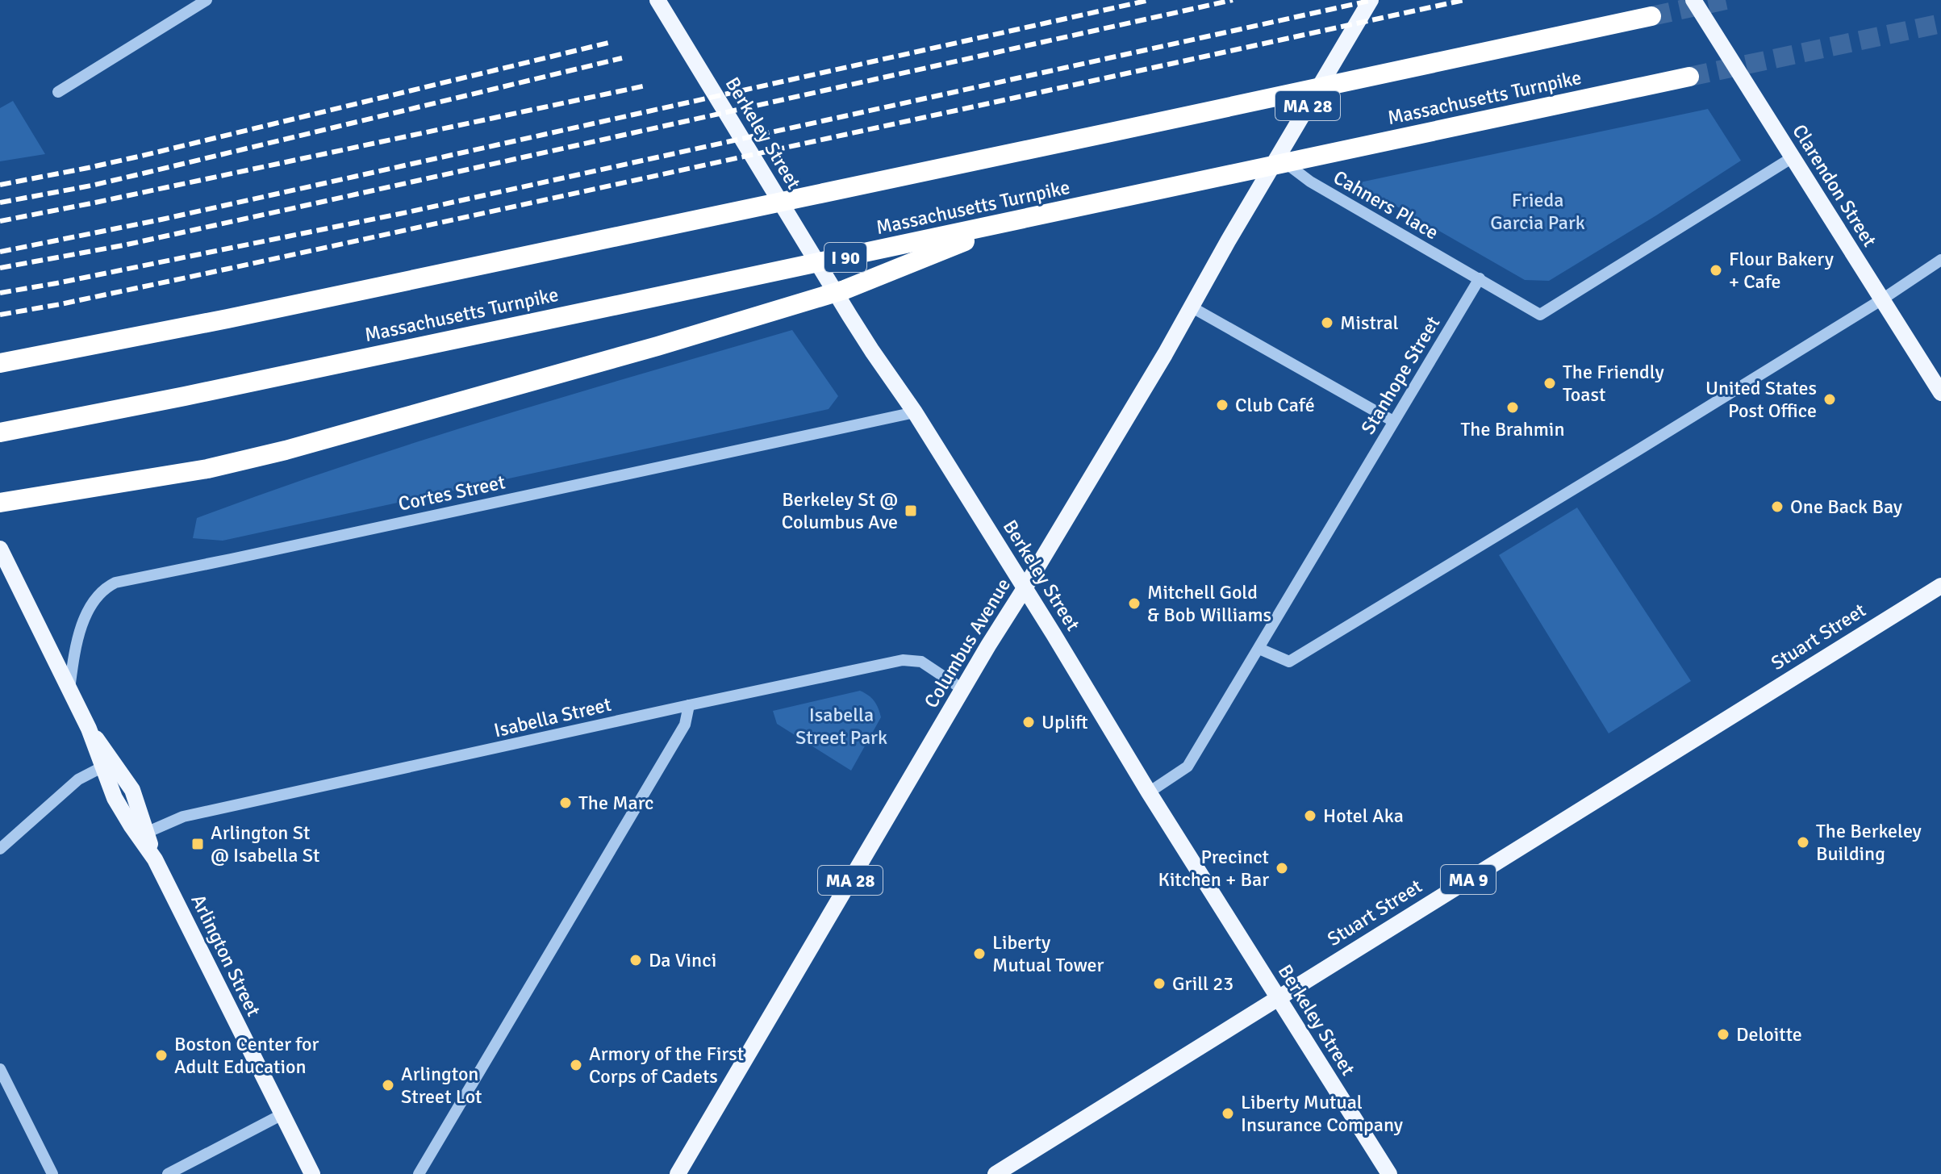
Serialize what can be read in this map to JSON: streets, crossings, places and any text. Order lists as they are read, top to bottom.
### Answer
{
  "streets": {
    "highway": ["Massachusetts Turnpike", "I 90"],
    "main road": [
      "MA 28",
      "Berkeley Street",
      "Clarendon Street",
      "Stuart Street",
      "Columbus Avenue",
      "MA 9",
      "Arlington Street"
    ],
    "street": [
      "Cahners Place",
      "Stanhope Street",
      "Cortes Street",
      "Isabella Street"
    ]
  },
  "crossings": [
    ["Berkeley Street", "Stanhope Street"],
    ["Berkeley Street", "Cortes Street"],
    ["Berkeley Street", "Stuart Street"],
    ["Berkeley Street", "Columbus Avenue"],
    ["Cahners Place", "Stanhope Street"],
    ["Cahners Place", "Columbus Avenue"],
    ["Cortes Street", "Arlington Street"],
    ["Columbus Avenue", "Isabella Street"],
    ["Isabella Street", "Arlington Street"]
  ],
  "parks": ["Frieda Garcia Park", "Isabella Street Park"],
  "places": {
    "other": [
      "Flour Bakery + Cafe",
      "Mistral",
      "The Friendly Toast",
      "United States Post Office",
      "Club Café",
      "The Brahmin",
      "One Back Bay",
      "Mitchell Gold & Bob Williams",
      "Uplift",
      "The Marc",
      "Hotel Aka",
      "The Berkeley Building",
      "Precinct Kitchen + Bar",
      "Liberty Mutual Tower",
      "Da Vinci",
      "Grill 23",
      "Deloitte",
      "Boston Center for Adult Education",
      "Armory of the First Corps of Cadets",
      "Arlington Street Lot",
      "Liberty Mutual Insurance Company"
    ],
    "transit": ["Berkeley St @ Columbus Ave", "Arlington St @ Isabella St"]
  }
}
